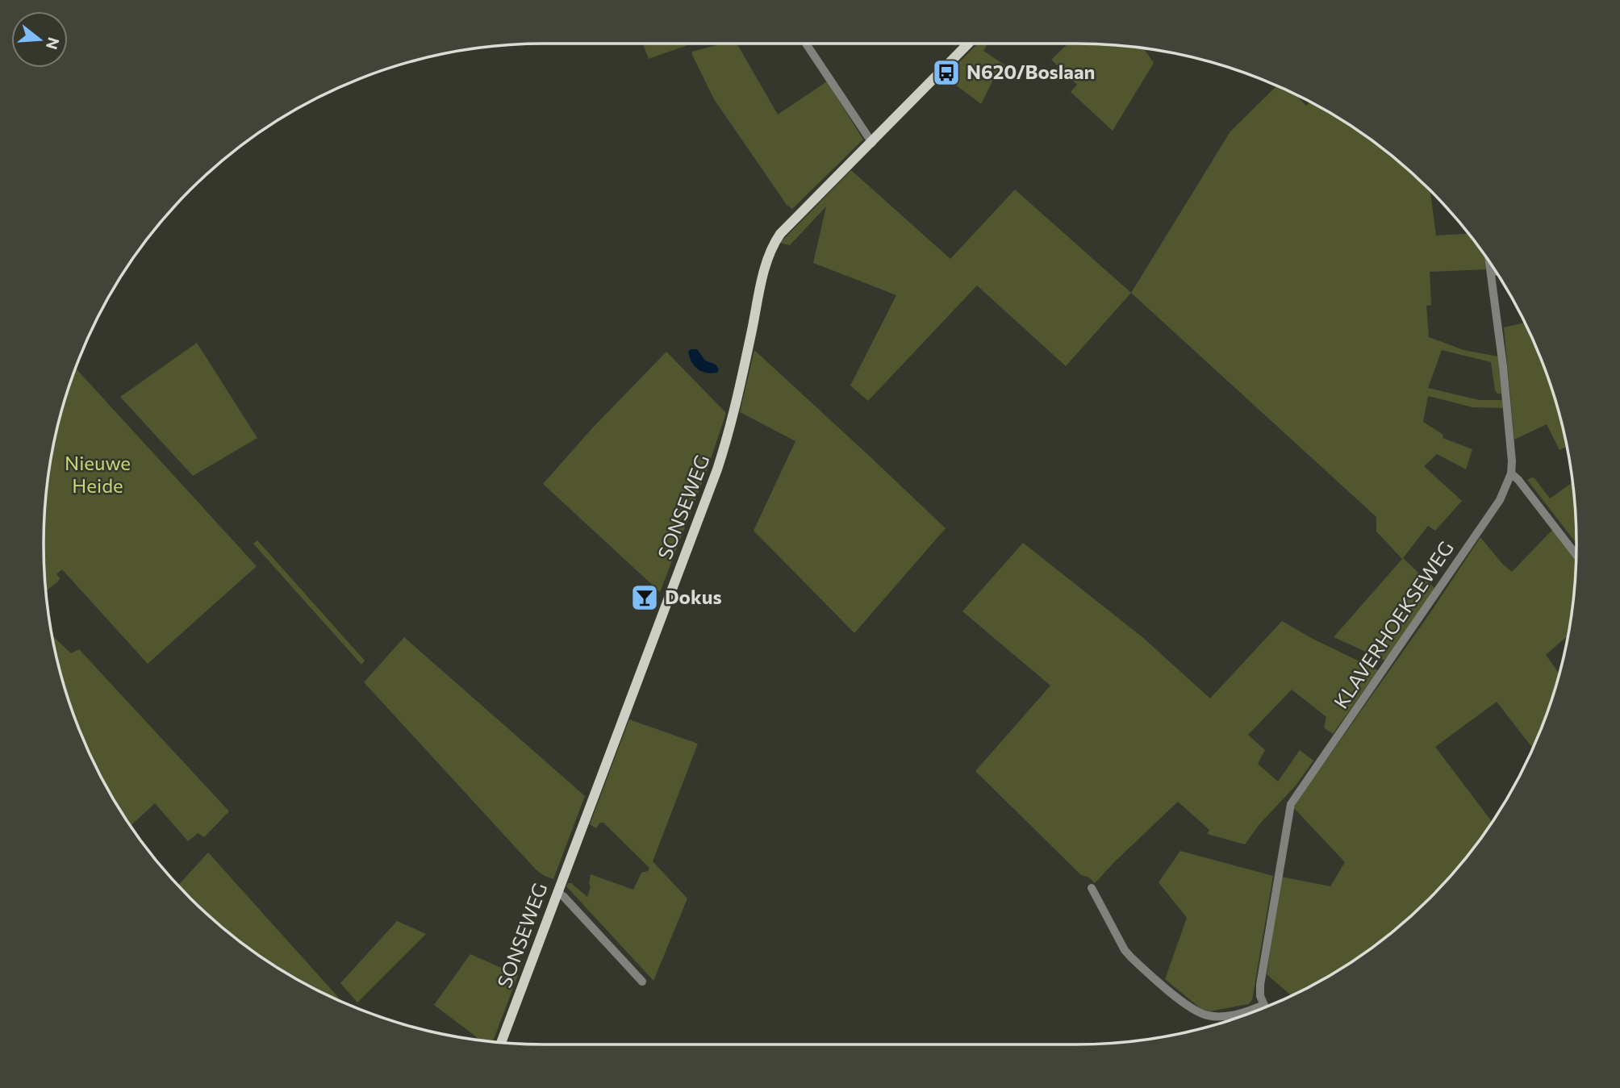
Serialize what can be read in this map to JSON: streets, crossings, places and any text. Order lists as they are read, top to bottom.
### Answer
{
  "streets": {
    "main road": ["SONSEWEG"],
    "street": ["KLAVERHOEKSEWEG"]
  },
  "parks": ["Nieuwe Heide"],
  "places": {
    "bus stop": ["N620/Boslaan"],
    "bar": ["Dokus"]
  },
  "north": "right"
}
